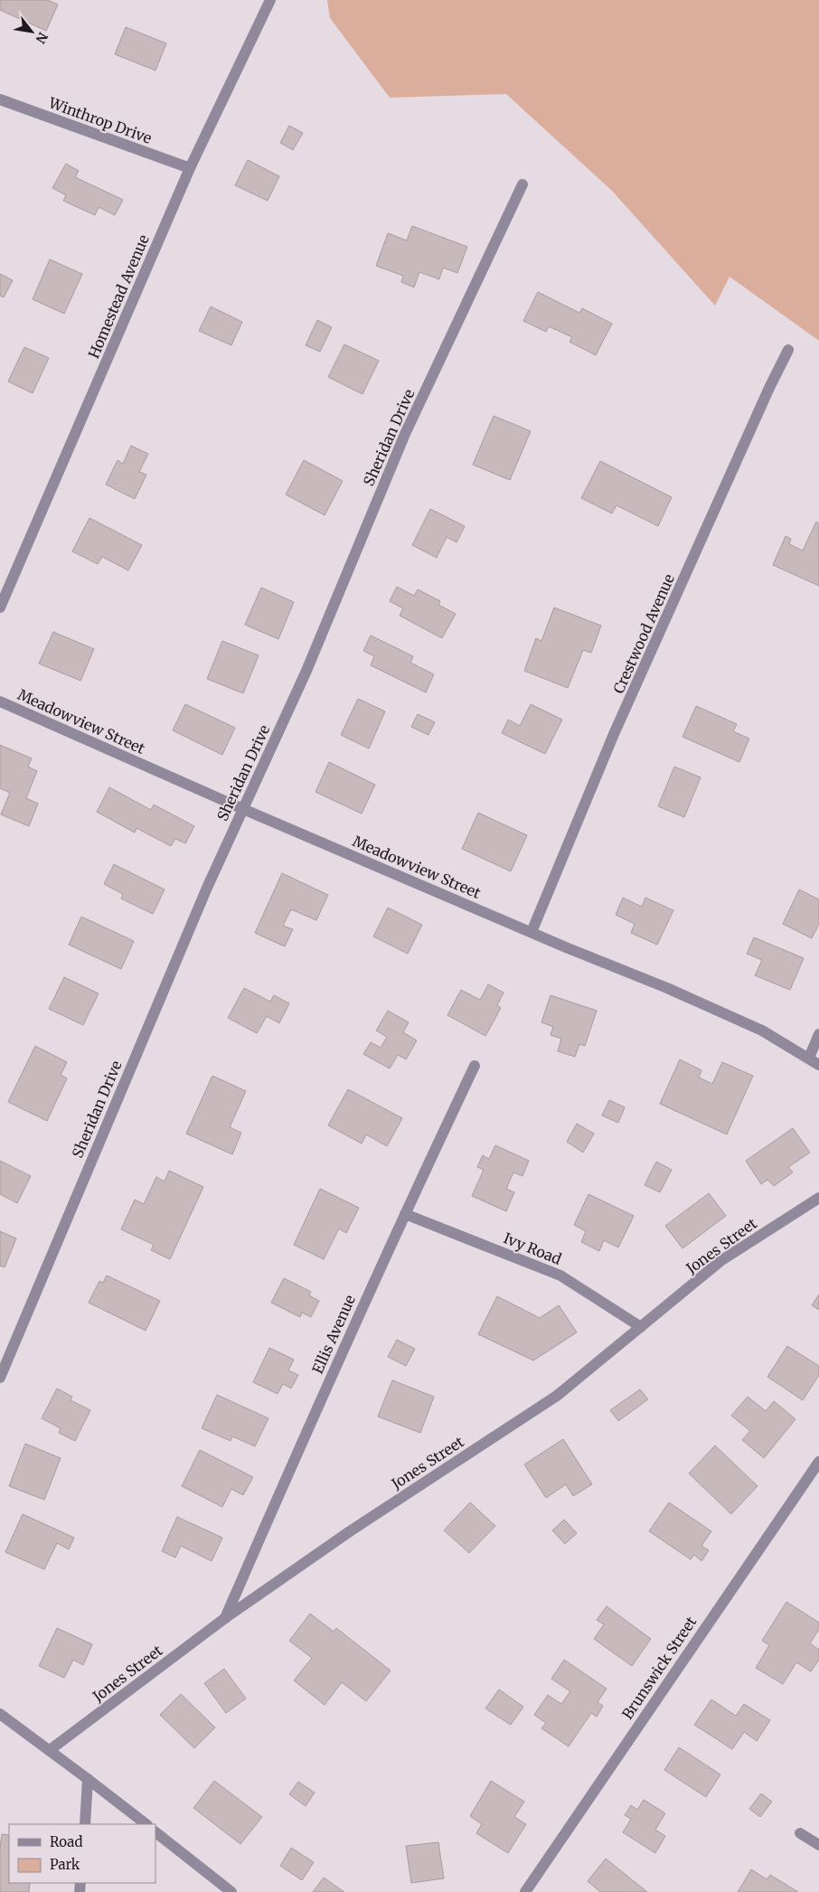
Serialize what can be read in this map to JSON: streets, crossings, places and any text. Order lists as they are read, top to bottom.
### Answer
{
  "streets": {
    "street": [
      "Winthrop Drive",
      "Homestead Avenue",
      "Sheridan Drive",
      "Crestwood Avenue",
      "Meadowview Street",
      "Jones Street",
      "Ivy Road",
      "Ellis Avenue",
      "Brunswick Street"
    ]
  },
  "crossings": [
    ["Winthrop Drive", "Homestead Avenue"],
    ["Sheridan Drive", "Meadowview Street"],
    ["Crestwood Avenue", "Meadowview Street"],
    ["Jones Street", "Ivy Road"],
    ["Jones Street", "Ellis Avenue"],
    ["Ivy Road", "Ellis Avenue"]
  ],
  "legend": ["Road", "Park"],
  "north": "bottom right"
}
